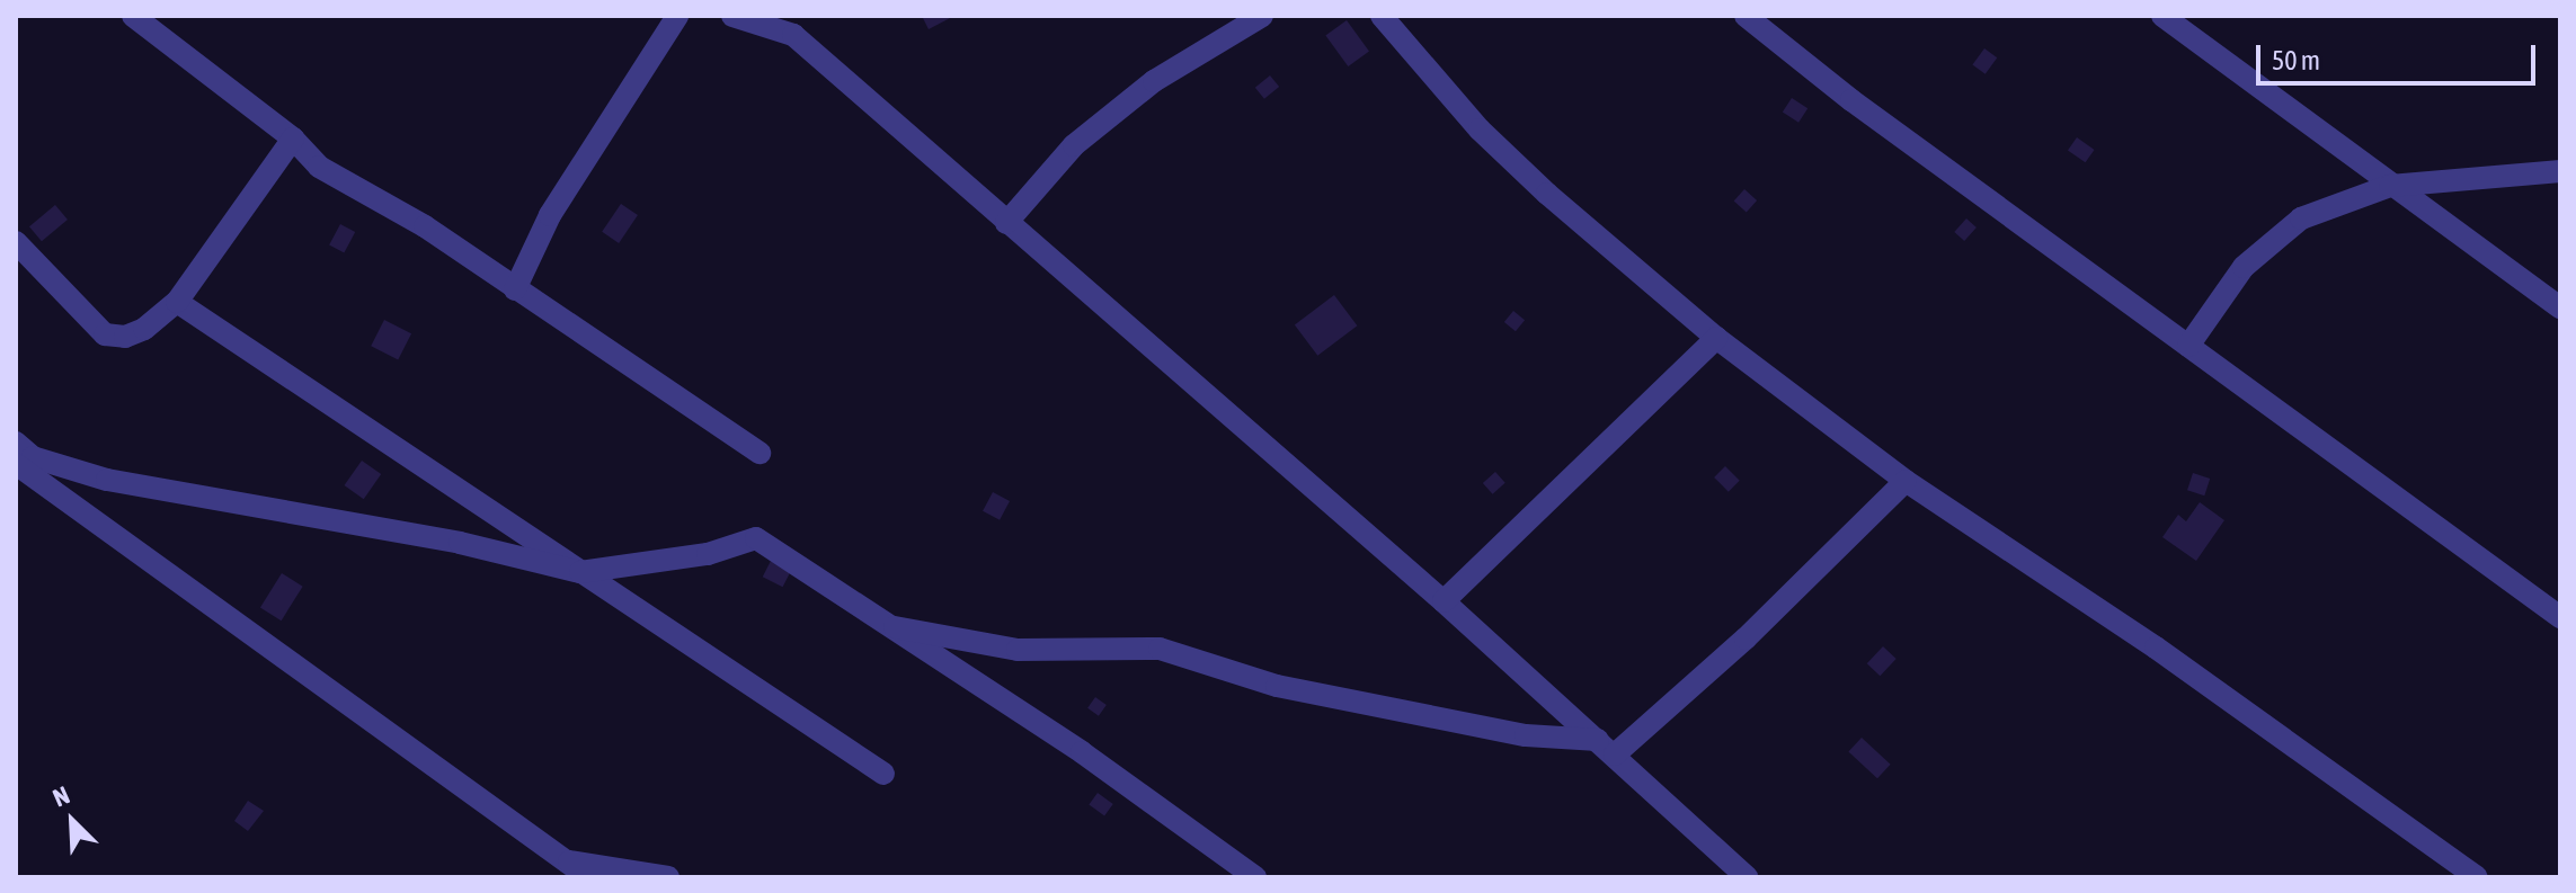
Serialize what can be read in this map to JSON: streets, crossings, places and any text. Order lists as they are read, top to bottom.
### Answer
{
  "scale_bar": "50 m",
  "north": "top left"
}
